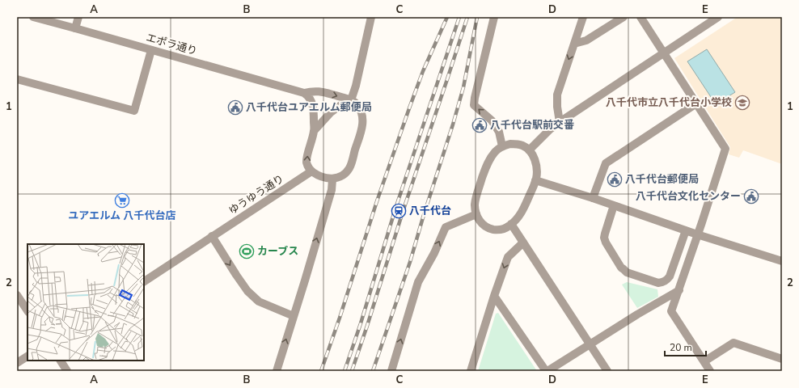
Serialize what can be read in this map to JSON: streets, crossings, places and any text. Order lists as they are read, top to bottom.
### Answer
{
  "streets": {
    "street": ["エポラ通り", "ゆうゆう通り"]
  },
  "places": {
    "school or university": ["八千代市立八千代台小学校"],
    "public building": [
      "八千代台ユアエルム郵便局",
      "八千代台駅前交番",
      "八千代台郵便局",
      "八千代台文化センター"
    ],
    "supermarket": ["ユアエルム 八千代台店"],
    "station": ["八千代台"],
    "sports": ["カーブス"]
  },
  "scale_bar": "20 m",
  "grid": {
    "columns": [
      "A",
      "B",
      "C",
      "D",
      "E"
    ],
    "rows": ["1", "2"]
  }
}
